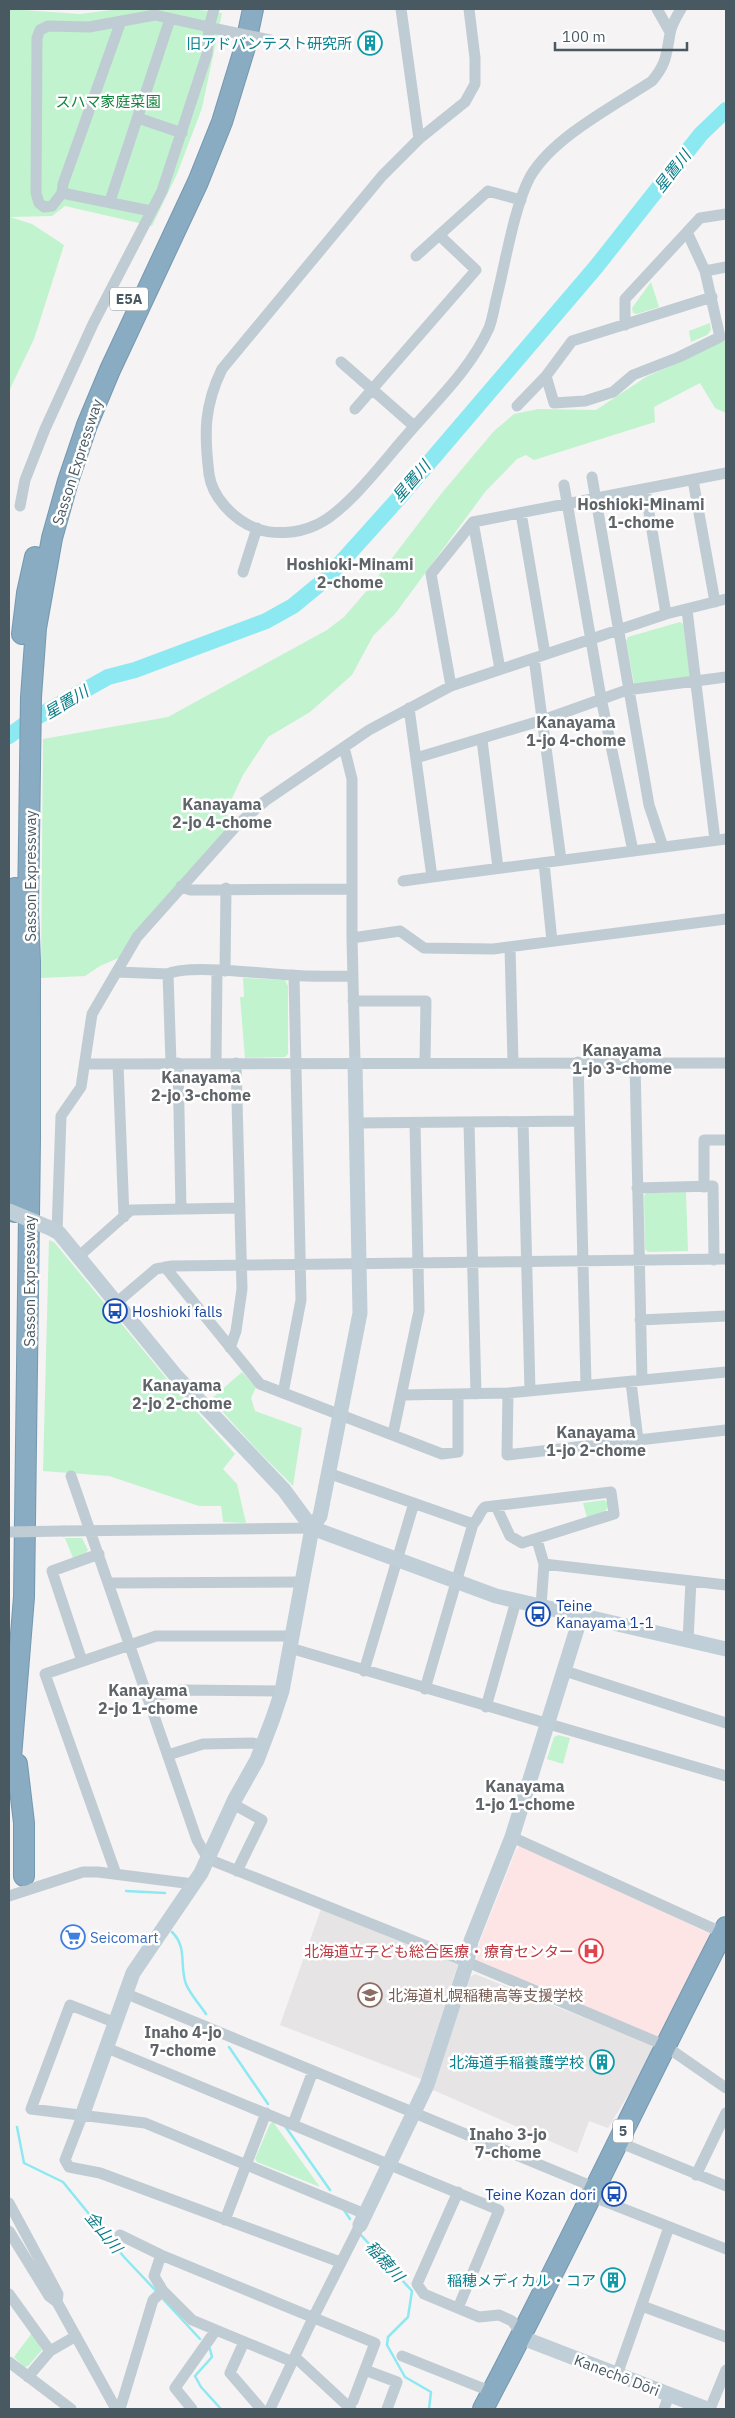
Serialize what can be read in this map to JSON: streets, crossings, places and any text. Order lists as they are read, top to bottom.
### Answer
{
  "streets": {
    "highway": ["E5A", "Sasson Expressway", "5"],
    "street": ["Kanechō Dōri"]
  },
  "crossings": [
    ["5", "Kanechō Dōri"]
  ],
  "districts": [
    "Hoshioki-Minami 1-chome",
    "Hoshioki-Minami 2-chome",
    "Kanayama 1-jo 4-chome",
    "Kanayama 2-jo 4-chome",
    "Kanayama 1-jo 3-chome",
    "Kanayama 2-jo 3-chome",
    "Kanayama 2-jo 2-chome",
    "Kanayama 1-jo 2-chome",
    "Kanayama 2-jo 1-chome",
    "Kanayama 1-jo 1-chome",
    "Inaho 4-jo 7-chome",
    "Inaho 3-jo 7-chome"
  ],
  "water": ["星置川", "金山川", "稲穂川"],
  "parks": ["スハマ家庭菜園"],
  "places": {
    "building": ["旧アドバンテスト研究所", "北海道手稲養護学校", "稲穂メディカル・コア"],
    "bus stop": ["Hoshioki falls", "Teine Kanayama 1-1", "Teine Kozan dori"],
    "supermarket": ["Seicomart"],
    "hospital": ["北海道立子ども総合医療・療育センター"],
    "school or university": ["北海道札幌稲穂高等支援学校"]
  },
  "scale_bar": "100 m"
}
